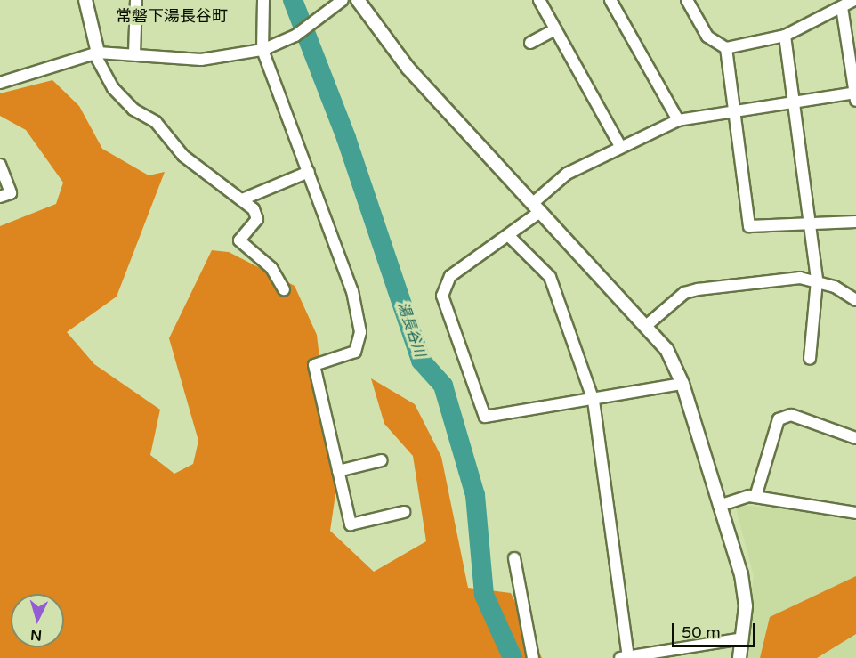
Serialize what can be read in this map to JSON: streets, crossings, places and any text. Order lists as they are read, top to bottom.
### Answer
{
  "districts": ["常磐下湯長谷町"],
  "water": ["湯長谷川"],
  "scale_bar": "50 m",
  "north": "bottom"
}
